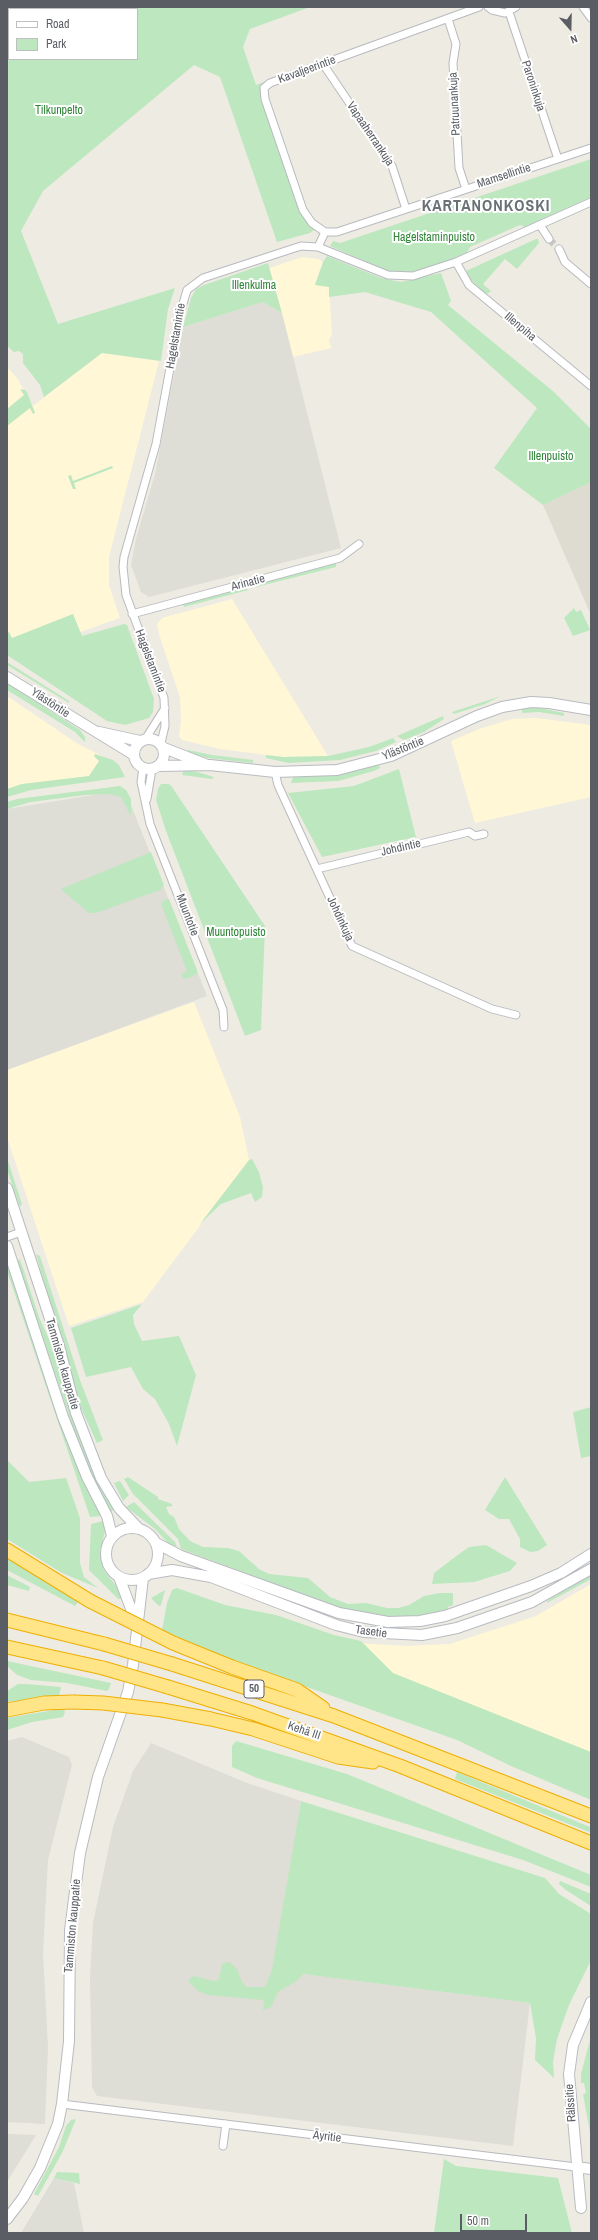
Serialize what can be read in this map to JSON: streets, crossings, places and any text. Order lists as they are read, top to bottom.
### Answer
{
  "streets": {
    "highway": ["50", "Kehä III"],
    "main road": [
      "Ylästöntie",
      "Tammiston kauppatie",
      "Tasetie",
      "Rälssitie",
      "Äyritie"
    ],
    "street": [
      "Kavaljeerintie",
      "Paroninkuja",
      "Patruunankuja",
      "Vapaaherrankuja",
      "Mamsellintie",
      "Illenpiha",
      "Hagelstamintie",
      "Arinatie",
      "Johdintie",
      "Muuntotie",
      "Johdinkuja"
    ]
  },
  "crossings": [
    ["Kavaljeerintie", "Patruunankuja"],
    ["Kavaljeerintie", "Vapaaherrankuja"],
    ["Kavaljeerintie", "Mamsellintie"],
    ["Paroninkuja", "Mamsellintie"],
    ["Patruunankuja", "Mamsellintie"],
    ["Vapaaherrankuja", "Mamsellintie"],
    ["Illenpiha", "Hagelstamintie"],
    ["Hagelstamintie", "Arinatie"],
    ["Hagelstamintie", "Ylästöntie"],
    ["Hagelstamintie", "Muuntotie"],
    ["Ylästöntie", "Muuntotie"],
    ["Ylästöntie", "Johdinkuja"],
    ["Johdintie", "Johdinkuja"],
    ["Tammiston kauppatie", "Tasetie"],
    ["Tammiston kauppatie", "Äyritie"],
    ["Rälssitie", "Äyritie"]
  ],
  "districts": ["KARTANONKOSKI"],
  "parks": [
    "Tilkunpelto",
    "Hagelstaminpuisto",
    "Illenkulma",
    "Illenpuisto",
    "Muuntopuisto"
  ],
  "legend": ["Road", "Park"],
  "scale_bar": "50 m",
  "north": "bottom"
}
